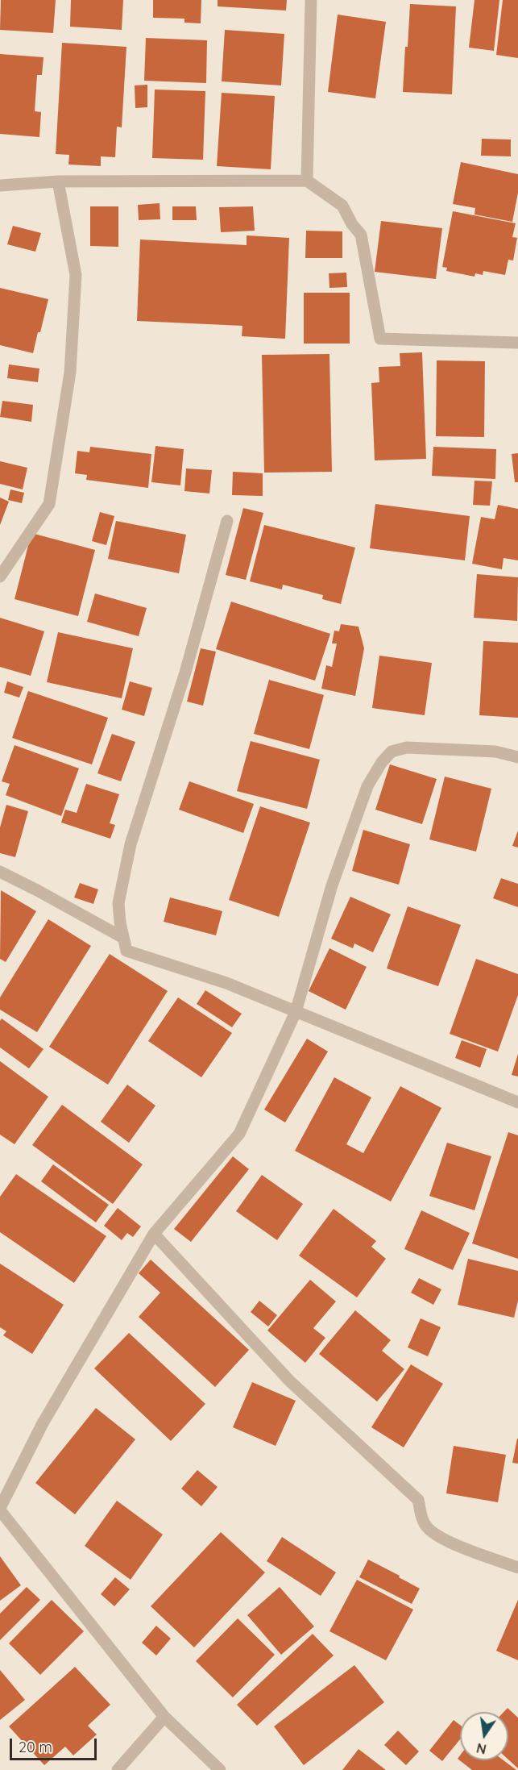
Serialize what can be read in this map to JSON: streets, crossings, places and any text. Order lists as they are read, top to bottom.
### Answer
{
  "scale_bar": "20 m",
  "north": "bottom"
}
